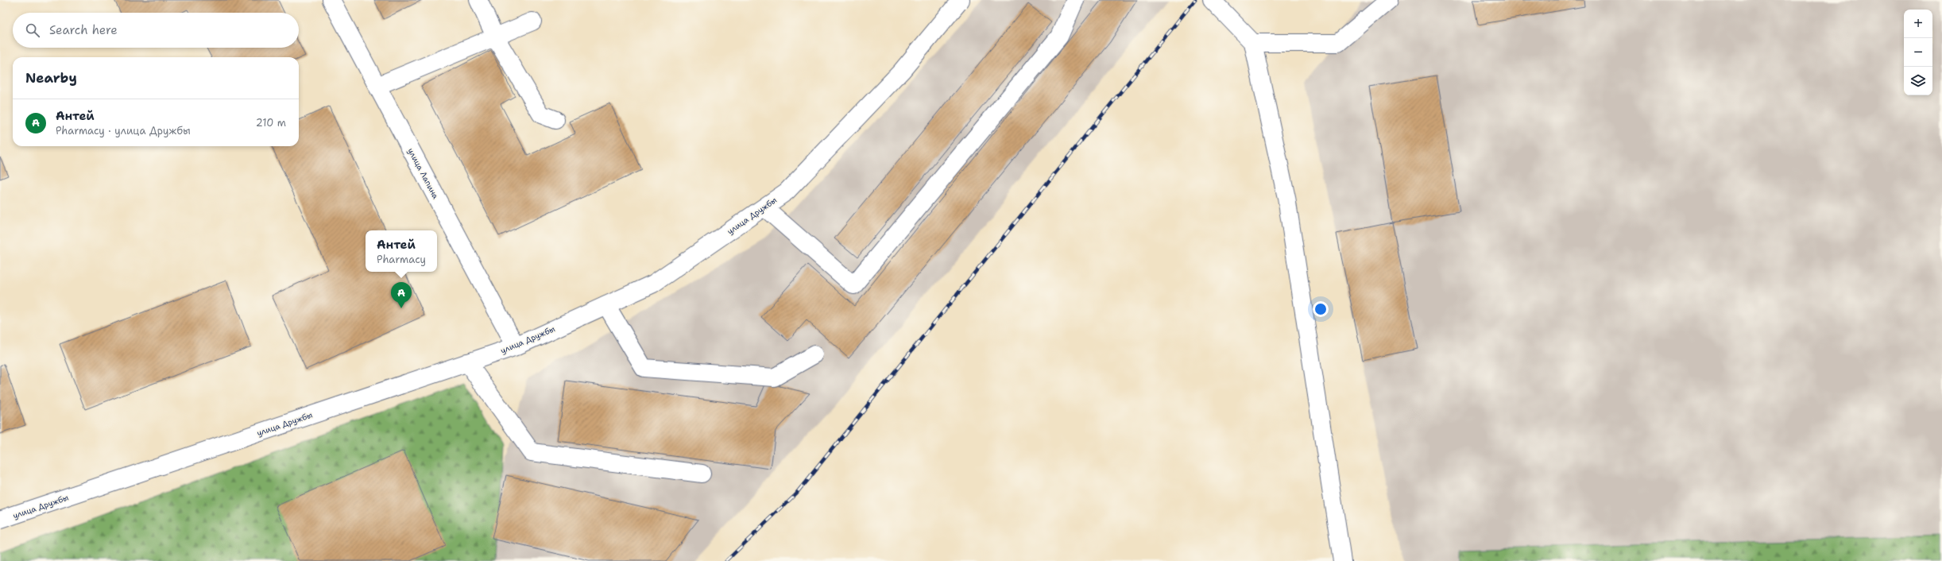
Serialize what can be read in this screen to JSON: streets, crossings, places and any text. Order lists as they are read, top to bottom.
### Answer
{
  "streets": {
    "street": ["улица Лапина", "улица Дружбы"]
  },
  "crossings": [
    ["улица Лапина", "улица Дружбы"]
  ],
  "page": {
    "map_buttons": ["+", "−"],
    "search": "Search here",
    "heading": "Nearby",
    "list": [
      {
        "mark": "A",
        "name": "Антей",
        "note": "Pharmacy · улица Дружбы",
        "value": "210 m"
      }
    ],
    "popup": ["Антей", "Pharmacy"],
    "pins": "A"
  }
}
